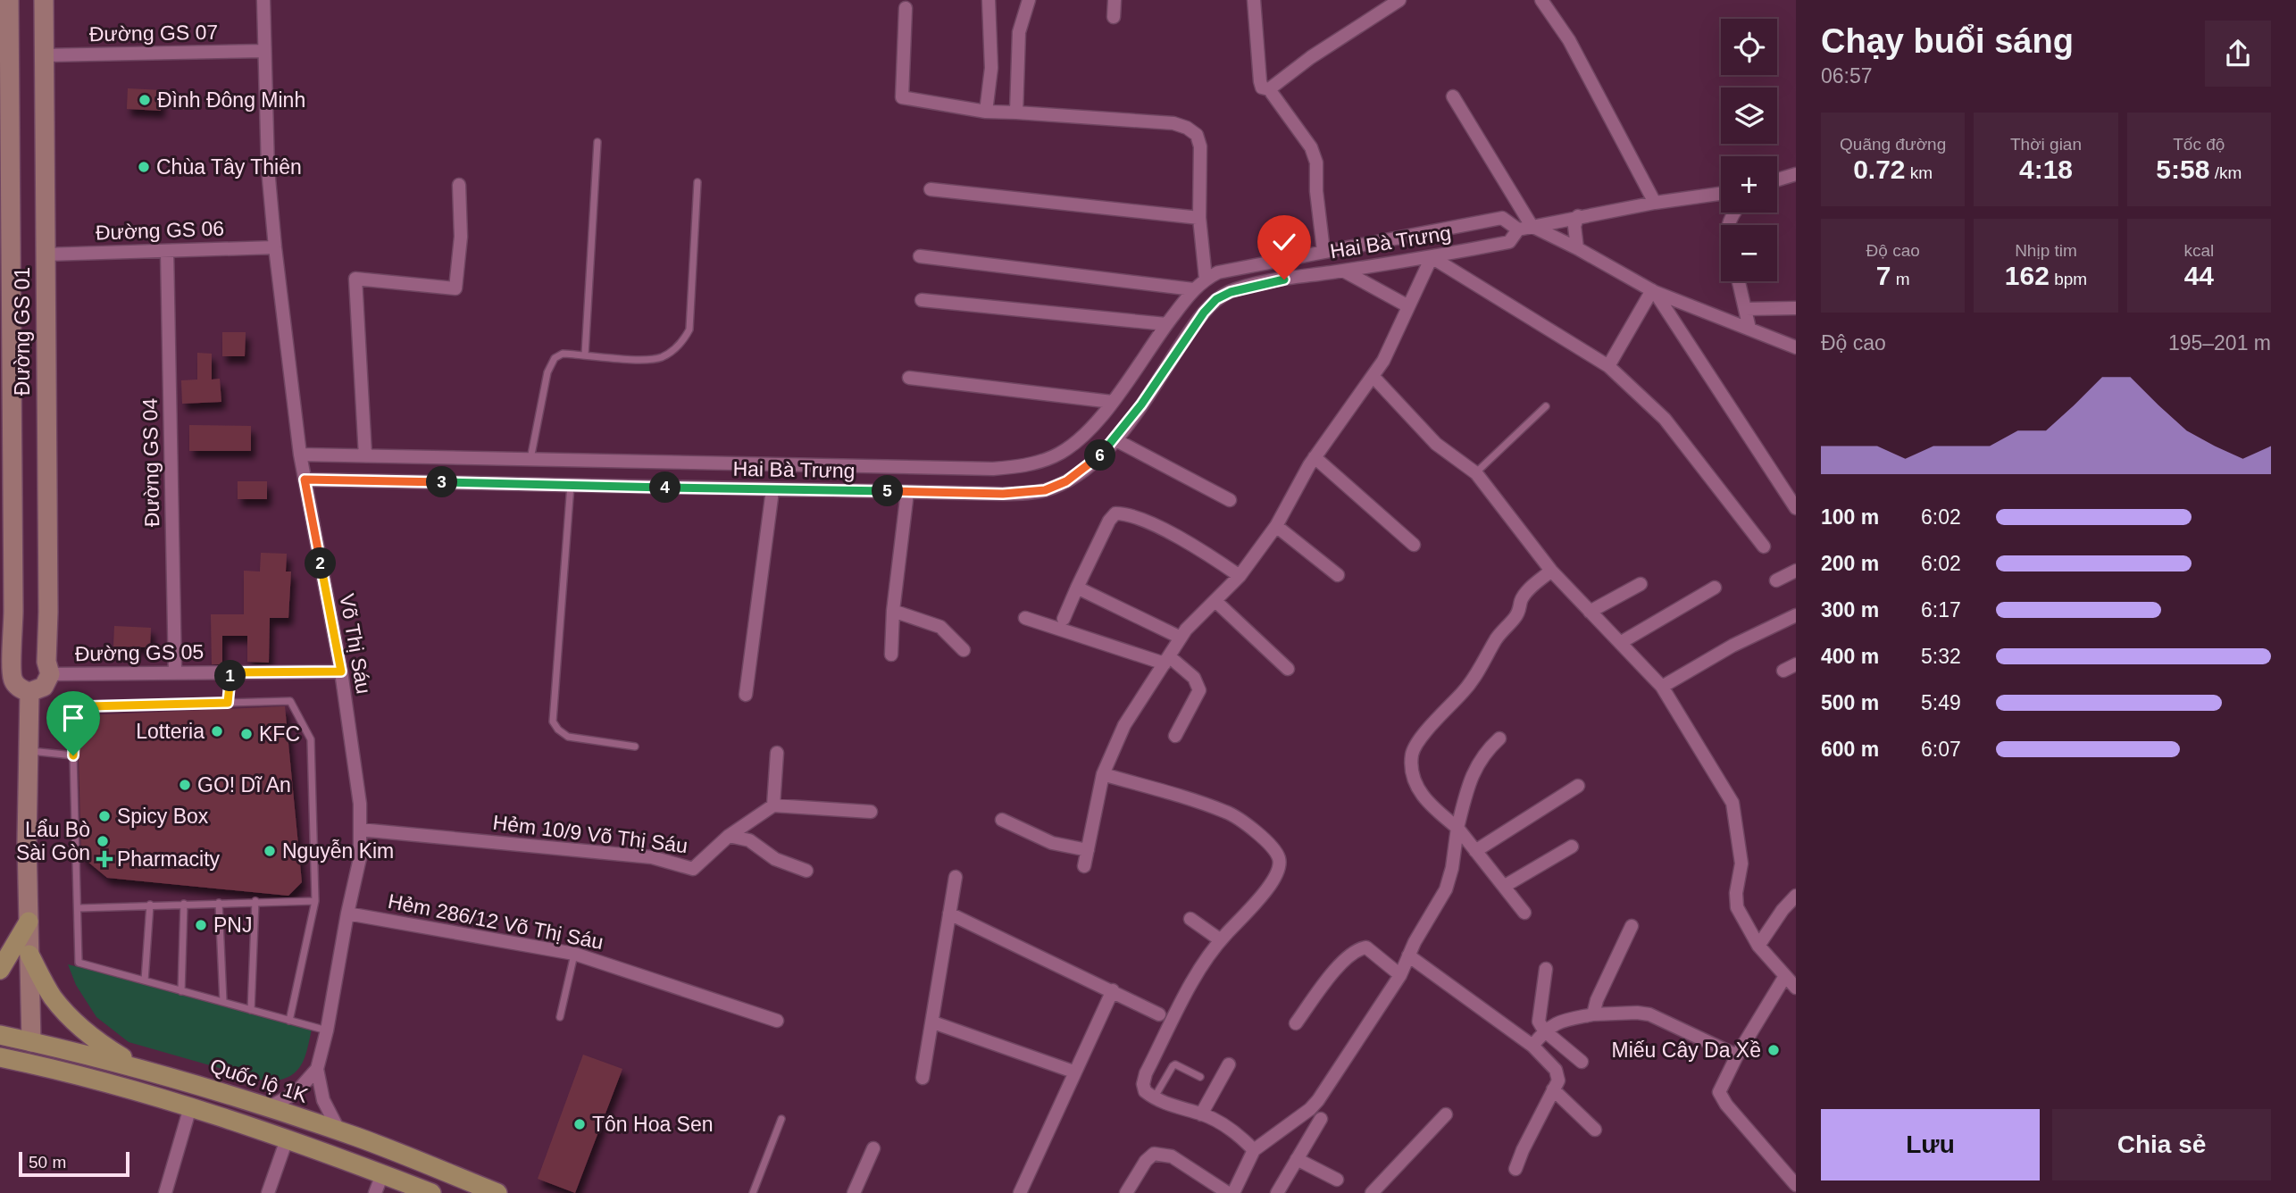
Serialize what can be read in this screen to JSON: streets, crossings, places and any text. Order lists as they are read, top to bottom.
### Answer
{
  "streets": {
    "main road": ["Quốc lộ 1K"],
    "street": [
      "Đường GS 07",
      "Đường GS 06",
      "Hai Bà Trưng",
      "Đường GS 01",
      "Đường GS 04",
      "Võ Thị Sáu",
      "Đường GS 05",
      "Hẻm 10/9 Võ Thị Sáu",
      "Hẻm 286/12 Võ Thị Sáu"
    ]
  },
  "crossings": [
    ["Đường GS 07", "Đường GS 01"],
    ["Đường GS 07", "Võ Thị Sáu"],
    ["Đường GS 06", "Đường GS 01"],
    ["Đường GS 06", "Đường GS 04"],
    ["Đường GS 06", "Võ Thị Sáu"],
    ["Hai Bà Trưng", "Võ Thị Sáu"],
    ["Đường GS 01", "Đường GS 05"],
    ["Đường GS 04", "Đường GS 05"],
    ["Võ Thị Sáu", "Đường GS 05"],
    ["Võ Thị Sáu", "Hẻm 10/9 Võ Thị Sáu"],
    ["Võ Thị Sáu", "Hẻm 286/12 Võ Thị Sáu"],
    ["Võ Thị Sáu", "Quốc lộ 1K"]
  ],
  "places": {
    "other": [
      "Đình Đông Minh",
      "Chùa Tây Thiên",
      "Lotteria",
      "KFC",
      "GO! Dĩ An",
      "Spicy Box",
      "Lẩu Bò Sài Gòn",
      "Nguyễn Kim",
      "PNJ",
      "Miếu Cây Da Xề",
      "Tôn Hoa Sen"
    ],
    "health": ["Pharmacity"]
  },
  "scale_bar": "50 m",
  "page": {
    "heading": ["Chạy buổi sáng", "06:57"],
    "map_buttons": ["+", "−"],
    "stats": [
      ["Quãng đường", "0.72 km"],
      ["Thời gian", "4:18"],
      ["Tốc độ", "5:58 /km"],
      ["Độ cao", "7 m"],
      ["Nhịp tim", "162 bpm"],
      ["kcal", "44"]
    ],
    "chart": ["Độ cao", "195–201 m"],
    "pins": [
      "6",
      "3",
      "4",
      "5",
      "2",
      "1"
    ],
    "list": [
      {
        "name": "100 m",
        "note": "6:02"
      },
      {
        "name": "200 m",
        "note": "6:02"
      },
      {
        "name": "300 m",
        "note": "6:17"
      },
      {
        "name": "400 m",
        "note": "5:32"
      },
      {
        "name": "500 m",
        "note": "5:49"
      },
      {
        "name": "600 m",
        "note": "6:07"
      }
    ],
    "buttons": ["Lưu", "Chia sẻ"],
    "scale": "50 m"
  }
}
